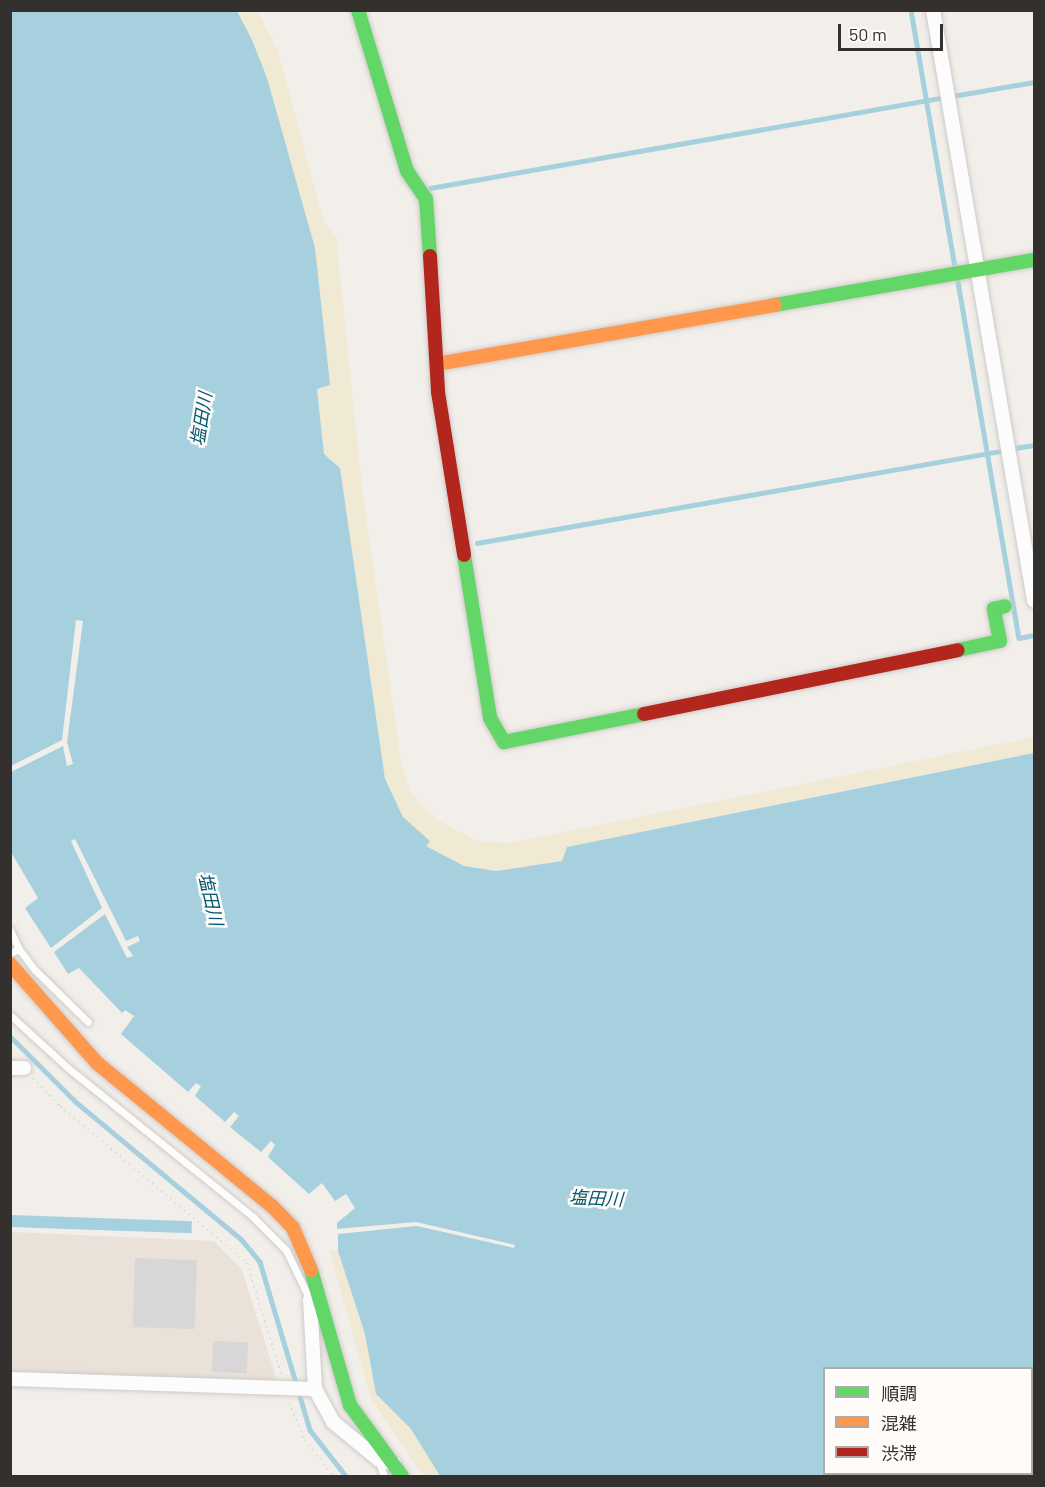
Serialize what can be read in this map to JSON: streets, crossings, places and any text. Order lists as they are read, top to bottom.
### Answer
{
  "water": ["塩田川"],
  "legend": ["順調", "混雑", "渋滞"],
  "scale_bar": "50 m"
}
